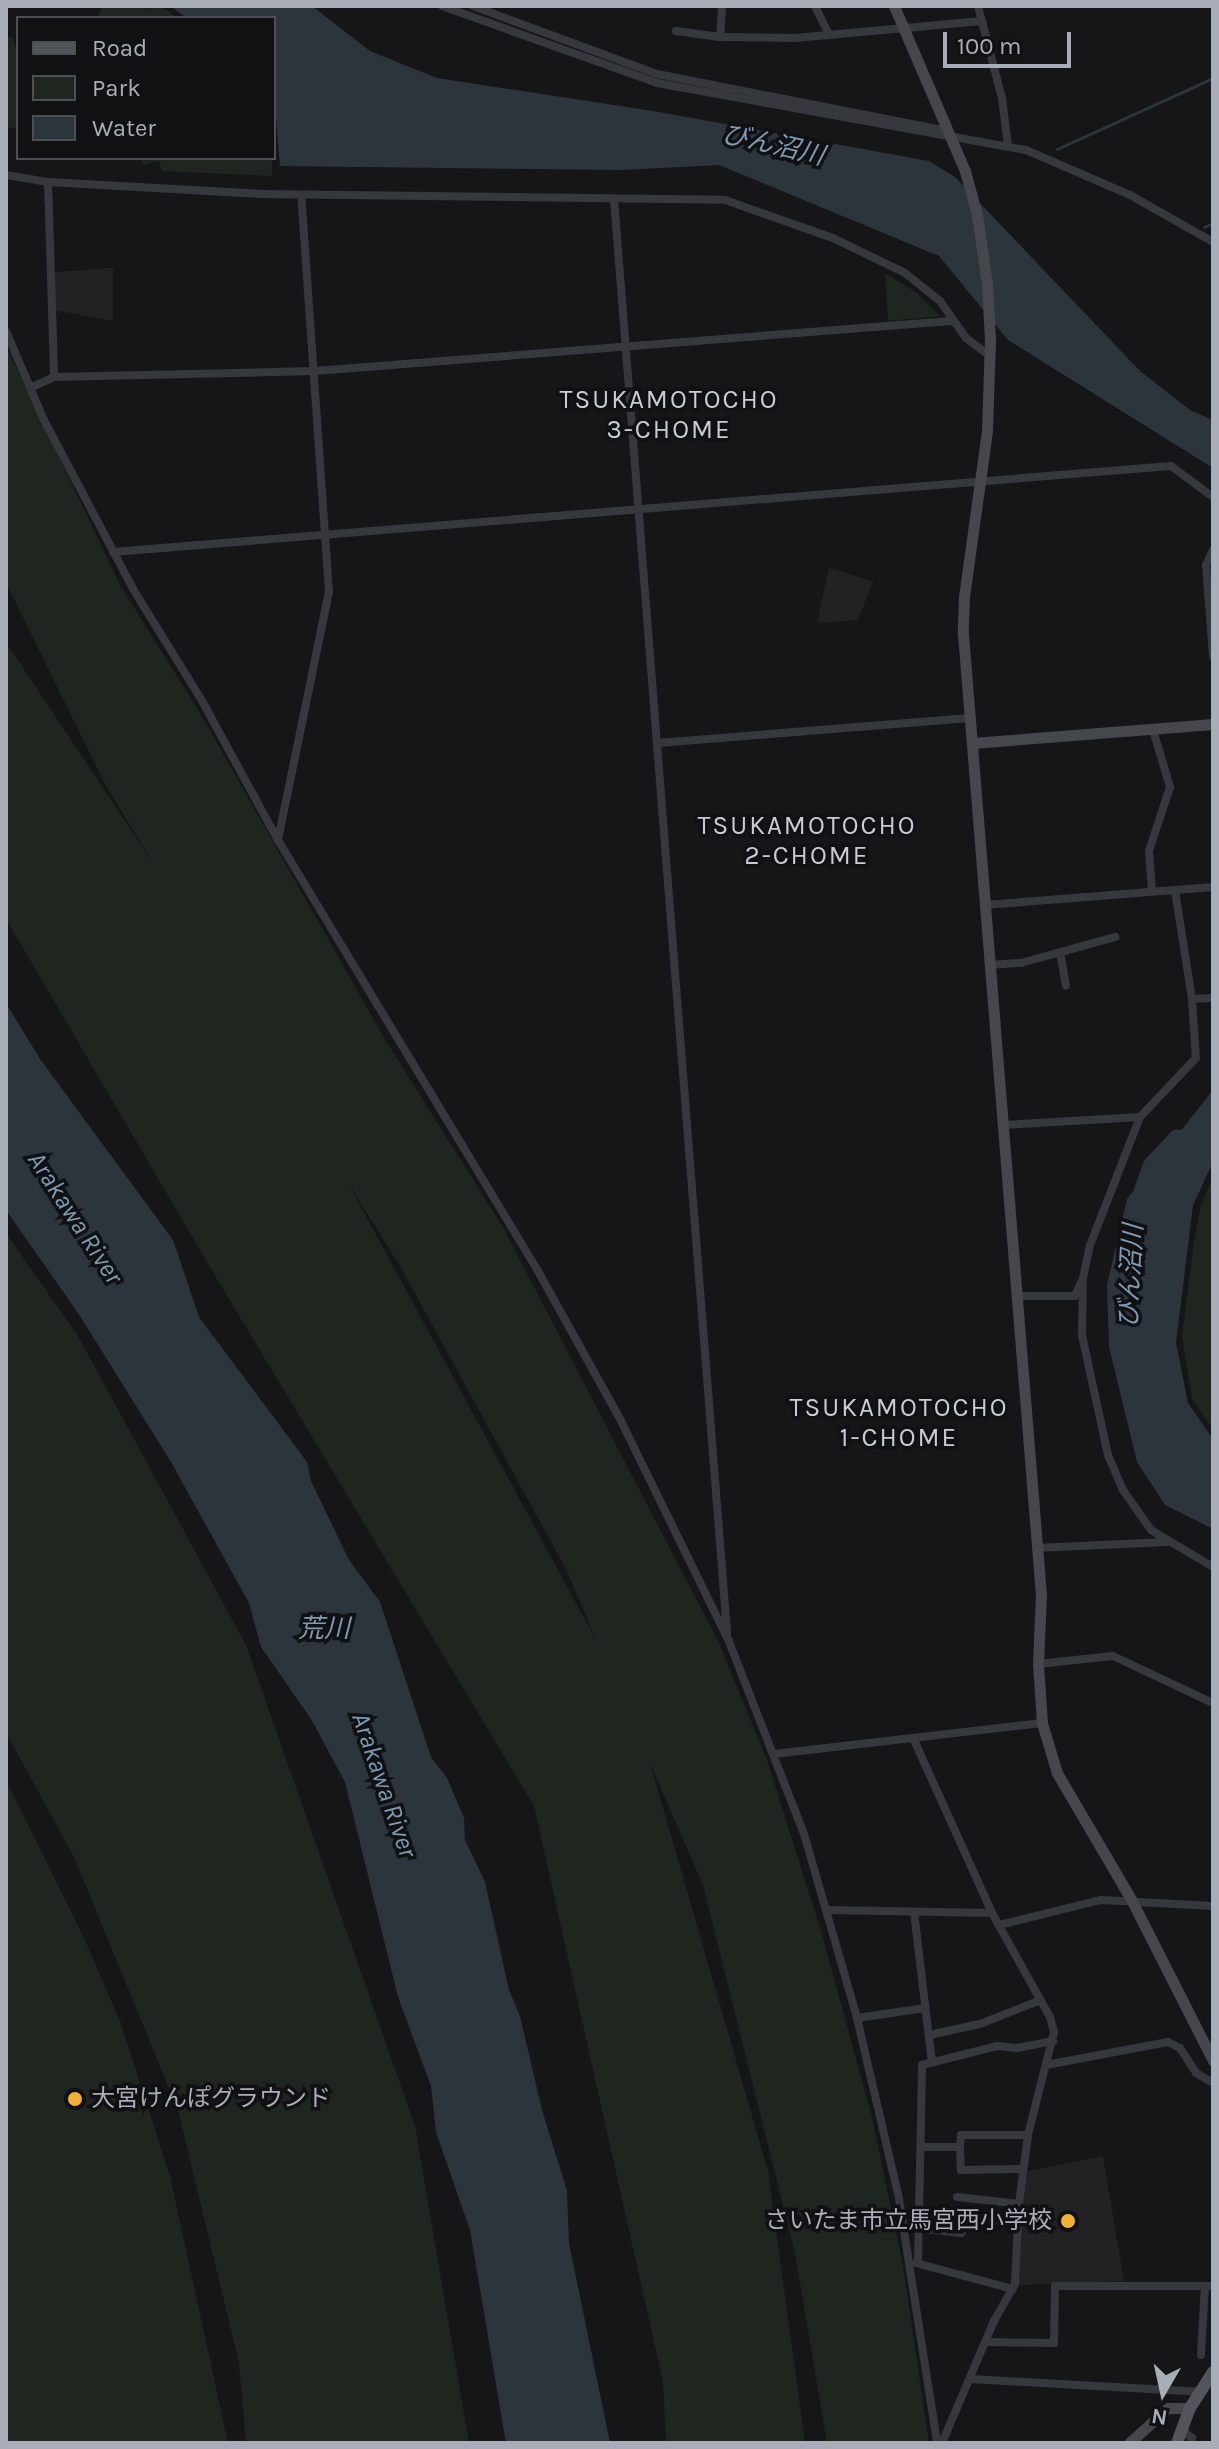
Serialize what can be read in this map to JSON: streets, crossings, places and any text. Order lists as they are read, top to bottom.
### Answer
{
  "districts": ["TSUKAMOTOCHO 3-CHOME", "TSUKAMOTOCHO 2-CHOME", "TSUKAMOTOCHO 1-CHOME"],
  "water": ["びん沼川", "Arakawa River", "荒川"],
  "places": ["大宮けんぽグラウンド", "さいたま市立馬宮西小学校"],
  "legend": ["Road", "Park", "Water"],
  "scale_bar": "100 m",
  "north": "bottom"
}
